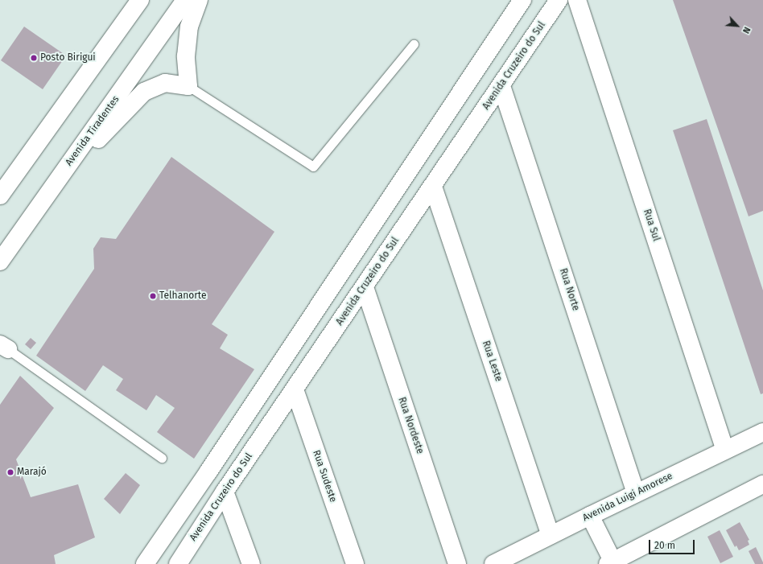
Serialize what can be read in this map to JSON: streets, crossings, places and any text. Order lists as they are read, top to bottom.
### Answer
{
  "streets": {
    "main road": [
      "Avenida Cruzeiro do Sul",
      "Avenida Tiradentes",
      "Rua Sul",
      "Rua Norte",
      "Rua Leste",
      "Rua Nordeste",
      "Rua Sudeste",
      "Avenida Luigi Amorese"
    ]
  },
  "crossings": [
    ["Avenida Cruzeiro do Sul", "Rua Norte"],
    ["Avenida Cruzeiro do Sul", "Rua Leste"],
    ["Avenida Cruzeiro do Sul", "Rua Nordeste"],
    ["Avenida Cruzeiro do Sul", "Rua Sudeste"],
    ["Rua Sul", "Avenida Luigi Amorese"],
    ["Rua Norte", "Avenida Luigi Amorese"],
    ["Rua Leste", "Avenida Luigi Amorese"]
  ],
  "places": ["Posto Birigui", "Telhanorte", "Marajó"],
  "scale_bar": "20 m",
  "north": "bottom right"
}
